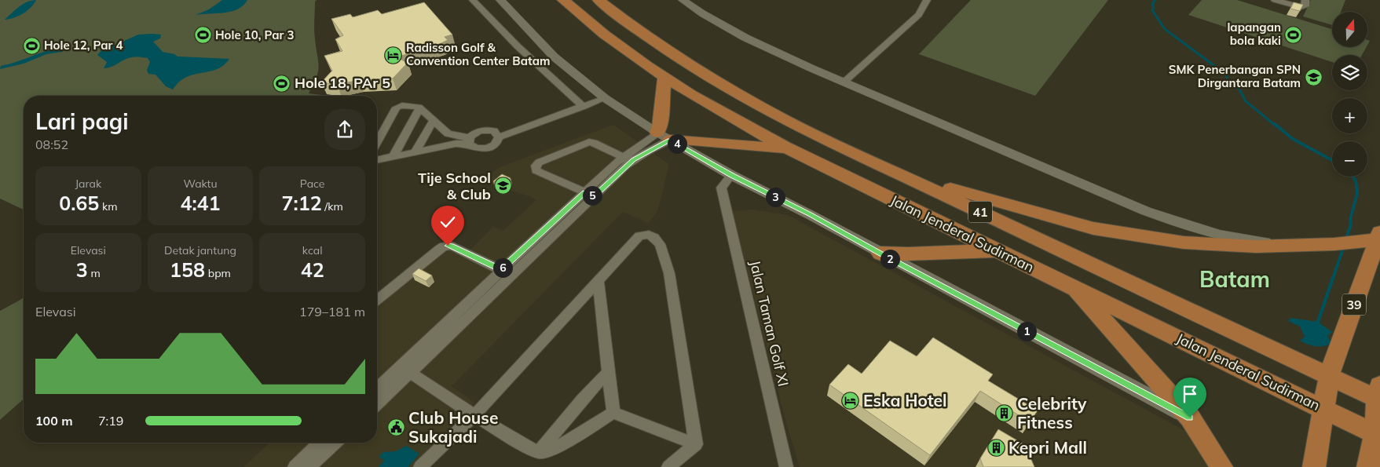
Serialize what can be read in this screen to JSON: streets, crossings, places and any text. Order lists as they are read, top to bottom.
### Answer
{
  "streets": {
    "highway": ["41", "Jalan Jenderal Sudirman", "39"],
    "street": ["Jalan Taman Golf XI"]
  },
  "crossings": [
    ["Jalan Jenderal Sudirman", "39"]
  ],
  "districts": ["Batam"],
  "places": {
    "sports": [
      "lapangan bola kaki",
      "Hole 10, Par 3",
      "Hole 12, Par 4",
      "Hole 18, PAr 5"
    ],
    "hotel": ["Radisson Golf & Convention Center Batam", "Eska Hotel"],
    "school or university": ["SMK Penerbangan SPN Dirgantara Batam", "Tije School & Club"],
    "building": ["Celebrity Fitness", "Kepri Mall"],
    "public building": ["Club House Sukajadi"]
  },
  "north": "top",
  "page": {
    "map_buttons": ["+", "−"],
    "heading": ["Lari pagi", "08:52"],
    "pins": [
      "4",
      "5",
      "3",
      "2",
      "6",
      "1"
    ],
    "stats": [
      ["Jarak", "0.65 km"],
      ["Waktu", "4:41"],
      ["Pace", "7:12 /km"],
      ["Elevasi", "3 m"],
      ["Detak jantung", "158 bpm"],
      ["kcal", "42"]
    ],
    "chart": ["Elevasi", "179–181 m"],
    "list": [
      {
        "name": "100 m",
        "note": "7:19"
      }
    ]
  }
}
